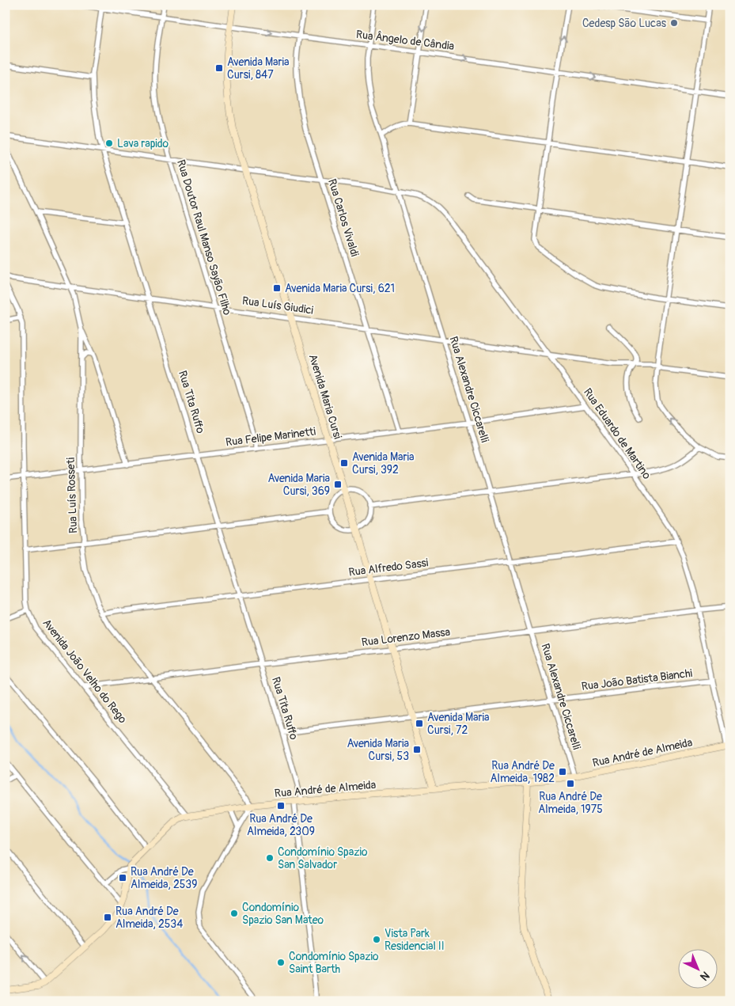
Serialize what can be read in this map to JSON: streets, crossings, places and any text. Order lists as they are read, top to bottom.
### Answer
{
  "streets": {
    "street": [
      "Rua Ângelo de Cândia",
      "Rua Carlos Vivaldi",
      "Rua Doutor Raul Manso Sayão Filho",
      "Rua Luís Giudici",
      "Rua Alexandre Ciccarelli",
      "Avenida Maria Cursi",
      "Rua Tita Ruffo",
      "Rua Eduardo de Martino",
      "Rua Felipe Marinetti",
      "Rua Luís Rosseti",
      "Rua Alfredo Sassi",
      "Rua Lorenzo Massa",
      "Avenida João Velho do Rego",
      "Rua João Batista Bianchi",
      "Rua André de Almeida"
    ]
  },
  "crossings": [
    ["Rua Ângelo de Cândia", "Rua Carlos Vivaldi"],
    ["Rua Ângelo de Cândia", "Rua Doutor Raul Manso Sayão Filho"],
    ["Rua Ângelo de Cândia", "Rua Alexandre Ciccarelli"],
    ["Rua Ângelo de Cândia", "Avenida Maria Cursi"],
    ["Rua Ângelo de Cândia", "Rua Tita Ruffo"],
    ["Rua Carlos Vivaldi", "Rua Luís Giudici"],
    ["Rua Carlos Vivaldi", "Rua Eduardo de Martino"],
    ["Rua Carlos Vivaldi", "Rua Felipe Marinetti"],
    ["Rua Doutor Raul Manso Sayão Filho", "Rua Luís Giudici"],
    ["Rua Doutor Raul Manso Sayão Filho", "Rua Eduardo de Martino"],
    ["Rua Doutor Raul Manso Sayão Filho", "Rua Felipe Marinetti"],
    ["Rua Luís Giudici", "Rua Alexandre Ciccarelli"],
    ["Rua Luís Giudici", "Avenida Maria Cursi"],
    ["Rua Luís Giudici", "Rua Tita Ruffo"],
    ["Rua Luís Giudici", "Rua Eduardo de Martino"],
    ["Rua Luís Giudici", "Rua Luís Rosseti"],
    ["Rua Alexandre Ciccarelli", "Rua Eduardo de Martino"],
    ["Rua Alexandre Ciccarelli", "Rua Felipe Marinetti"],
    ["Rua Alexandre Ciccarelli", "Rua Alfredo Sassi"],
    ["Rua Alexandre Ciccarelli", "Rua Lorenzo Massa"],
    ["Rua Alexandre Ciccarelli", "Rua João Batista Bianchi"],
    ["Rua Alexandre Ciccarelli", "Rua André de Almeida"],
    ["Avenida Maria Cursi", "Rua Eduardo de Martino"],
    ["Avenida Maria Cursi", "Rua Felipe Marinetti"],
    ["Avenida Maria Cursi", "Rua Alfredo Sassi"],
    ["Avenida Maria Cursi", "Rua Lorenzo Massa"],
    ["Avenida Maria Cursi", "Rua João Batista Bianchi"],
    ["Avenida Maria Cursi", "Rua André de Almeida"],
    ["Rua Tita Ruffo", "Rua Eduardo de Martino"],
    ["Rua Tita Ruffo", "Rua Felipe Marinetti"],
    ["Rua Tita Ruffo", "Rua Alfredo Sassi"],
    ["Rua Tita Ruffo", "Rua Lorenzo Massa"],
    ["Rua Tita Ruffo", "Rua João Batista Bianchi"],
    ["Rua Tita Ruffo", "Rua André de Almeida"],
    ["Rua Eduardo de Martino", "Rua Felipe Marinetti"],
    ["Rua Eduardo de Martino", "Rua Alfredo Sassi"],
    ["Rua Eduardo de Martino", "Rua Lorenzo Massa"],
    ["Rua Eduardo de Martino", "Rua João Batista Bianchi"],
    ["Rua Eduardo de Martino", "Rua André de Almeida"],
    ["Rua Felipe Marinetti", "Rua Luís Rosseti"],
    ["Rua Felipe Marinetti", "Avenida João Velho do Rego"],
    ["Rua Luís Rosseti", "Rua Alfredo Sassi"],
    ["Rua Luís Rosseti", "Rua Lorenzo Massa"],
    ["Rua Luís Rosseti", "Rua André de Almeida"],
    ["Rua Lorenzo Massa", "Avenida João Velho do Rego"],
    ["Avenida João Velho do Rego", "Rua André de Almeida"]
  ],
  "one_way": ["Rua Ângelo de Cândia"],
  "places": {
    "other": [
      "Cedesp São Lucas",
      "Lava rapido",
      "Condomínio Spazio San Salvador",
      "Condomínio Spazio San Mateo",
      "Vista Park Residencial II",
      "Condomínio Spazio Saint Barth"
    ],
    "transit": [
      "Avenida Maria Cursi, 847",
      "Avenida Maria Cursi, 621",
      "Avenida Maria Cursi, 392",
      "Avenida Maria Cursi, 369",
      "Avenida Maria Cursi, 72",
      "Avenida Maria Cursi, 53",
      "Rua André De Almeida, 1982",
      "Rua André De Almeida, 1975",
      "Rua André De Almeida, 2309",
      "Rua André De Almeida, 2539",
      "Rua André De Almeida, 2534"
    ]
  },
  "north": "bottom right"
}
